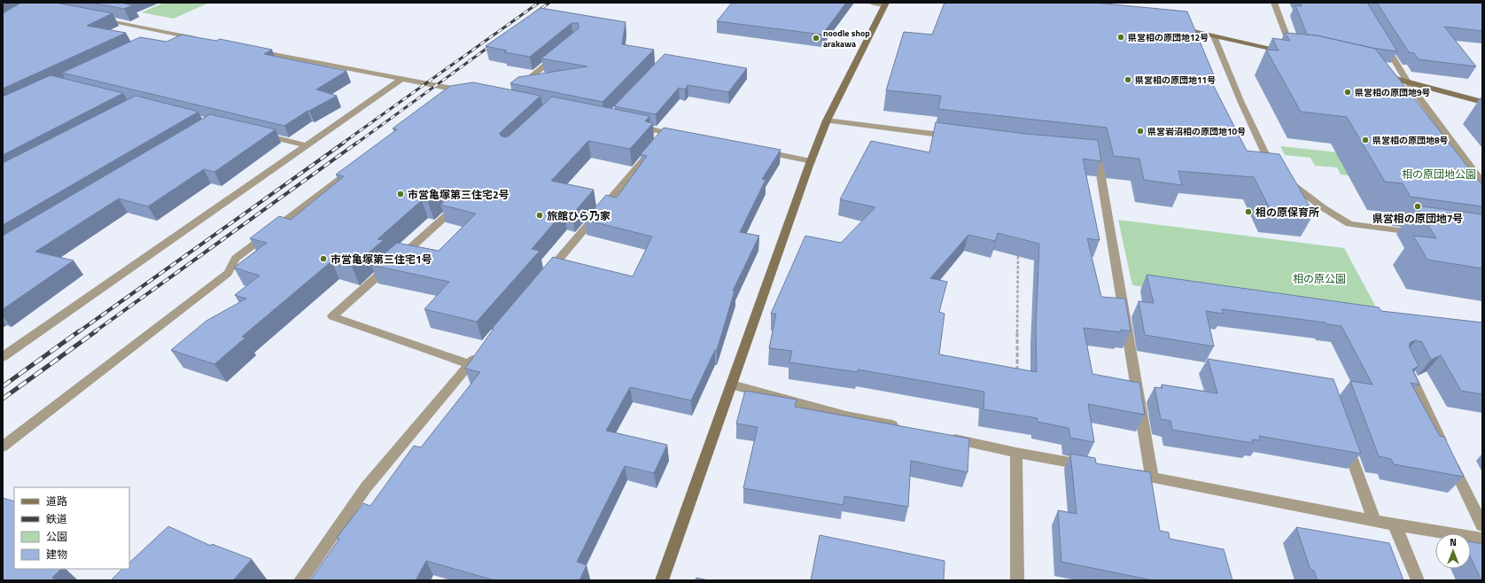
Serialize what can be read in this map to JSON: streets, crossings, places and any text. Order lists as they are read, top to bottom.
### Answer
{
  "parks": ["相の原団地公園", "相の原公園"],
  "places": [
    "県営相の原団地12号",
    "noodle shop arakawa",
    "県営相の原団地11号",
    "県営相の原団地9号",
    "県営岩沼相の原団地10号",
    "県営相の原団地8号",
    "市営亀塚第三住宅2号",
    "県営相の原団地7号",
    "相の原保育所",
    "旅館ひら乃家",
    "市営亀塚第三住宅1号"
  ],
  "legend": [
    "道路",
    "鉄道",
    "公園",
    "建物"
  ],
  "north": "top"
}
